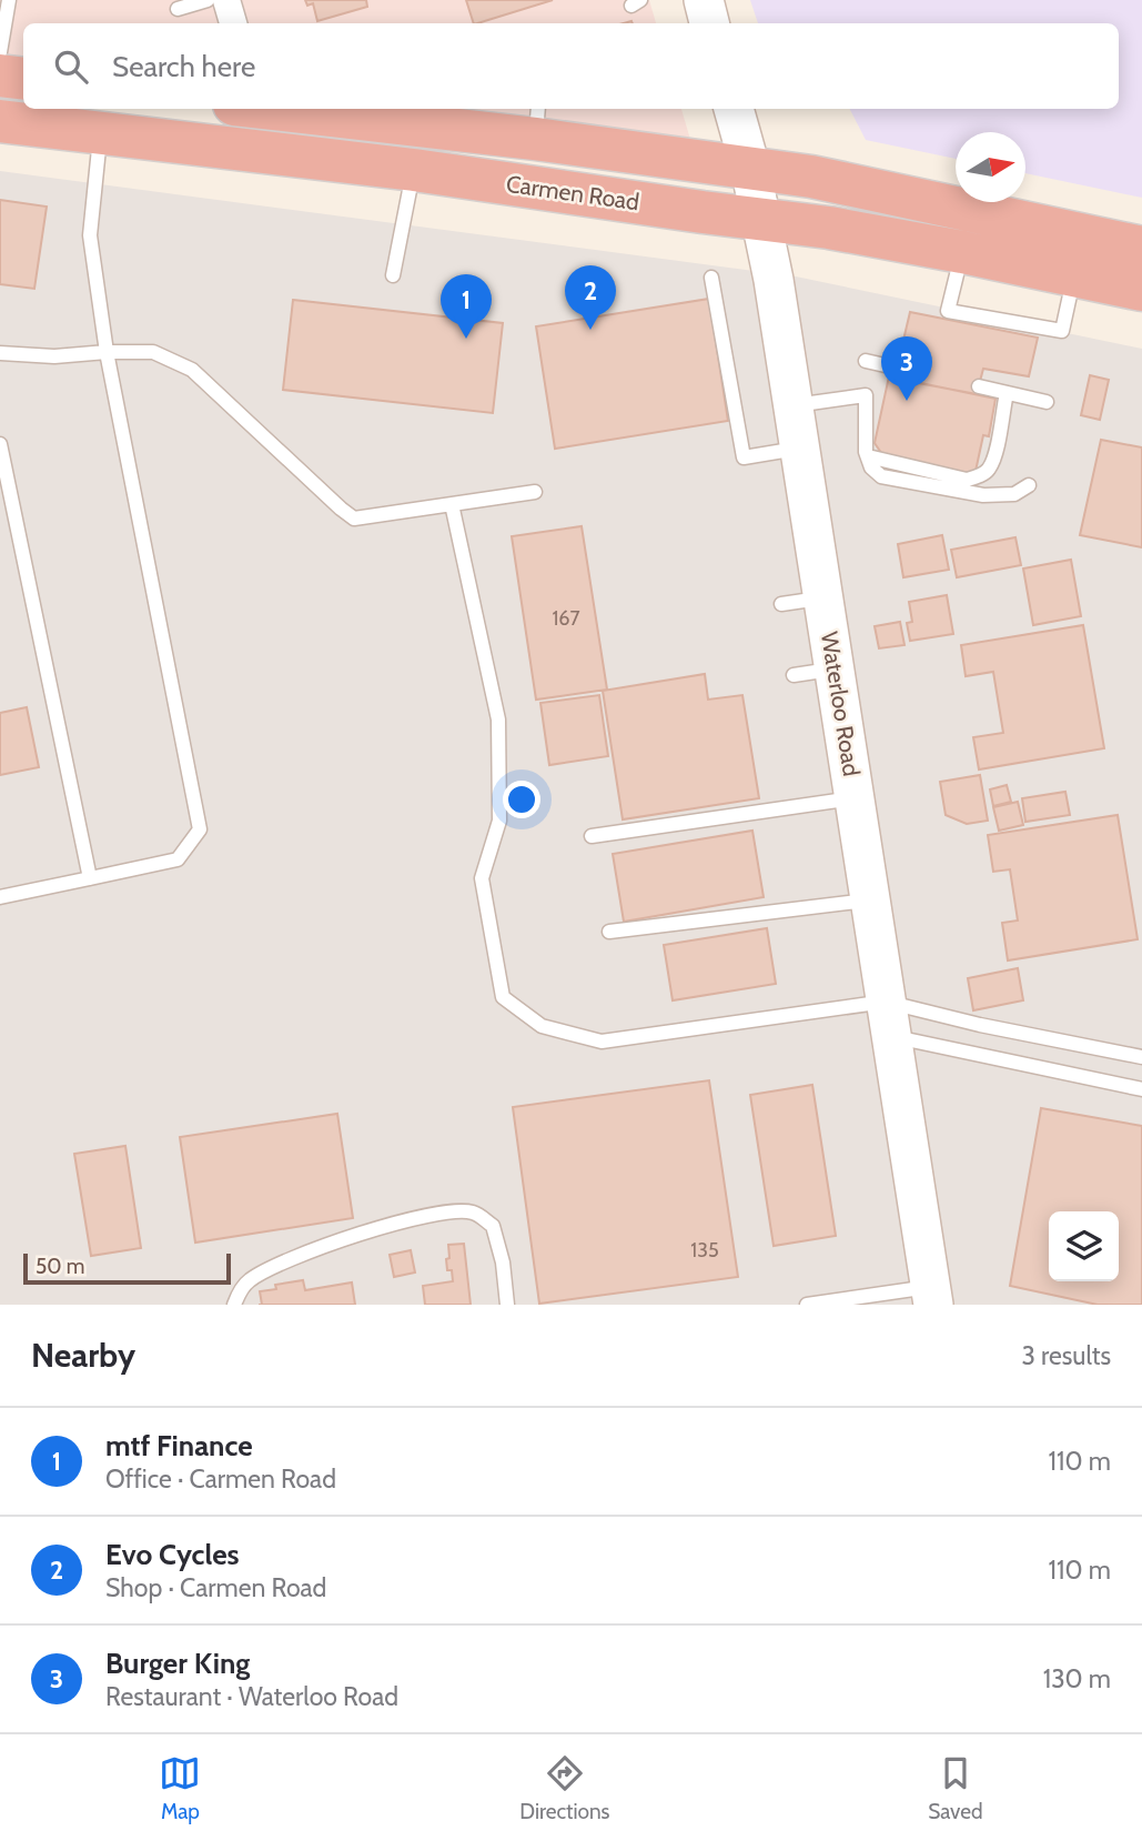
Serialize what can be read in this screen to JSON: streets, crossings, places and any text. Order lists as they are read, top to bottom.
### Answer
{
  "streets": {
    "highway": ["Carmen Road"],
    "street": ["Waterloo Road"]
  },
  "crossings": [
    ["Carmen Road", "Waterloo Road"]
  ],
  "house_numbers": ["167", "135"],
  "scale_bar": "50 m",
  "north": "right",
  "page": {
    "search": "Search here",
    "pins": ["2", "1", "3"],
    "scale": "50 m",
    "heading": ["Nearby", "3 results"],
    "list": [
      {
        "mark": "1",
        "name": "mtf Finance",
        "note": "Office · Carmen Road",
        "value": "110 m"
      },
      {
        "mark": "2",
        "name": "Evo Cycles",
        "note": "Shop · Carmen Road",
        "value": "110 m"
      },
      {
        "mark": "3",
        "name": "Burger King",
        "note": "Restaurant · Waterloo Road",
        "value": "130 m"
      }
    ],
    "nav": ["Map", "Directions", "Saved"]
  }
}
